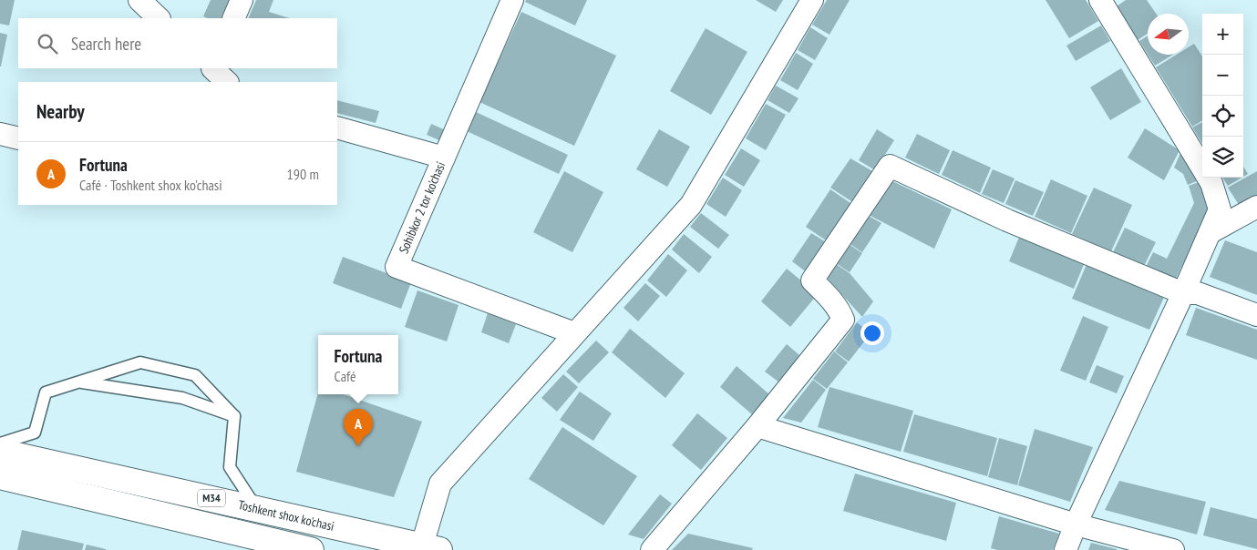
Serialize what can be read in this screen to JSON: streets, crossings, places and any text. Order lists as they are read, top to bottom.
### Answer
{
  "streets": {
    "main road": ["M34", "Toshkent shox ko'chasi"],
    "street": ["Sohibkor 2 tor ko'chasi"]
  },
  "north": "left",
  "page": {
    "map_buttons": ["+", "−"],
    "search": "Search here",
    "heading": "Nearby",
    "list": [
      {
        "mark": "A",
        "name": "Fortuna",
        "note": "Café · Toshkent shox ko'chasi",
        "value": "190 m"
      }
    ],
    "popup": ["Fortuna", "Café"],
    "pins": "A"
  }
}
